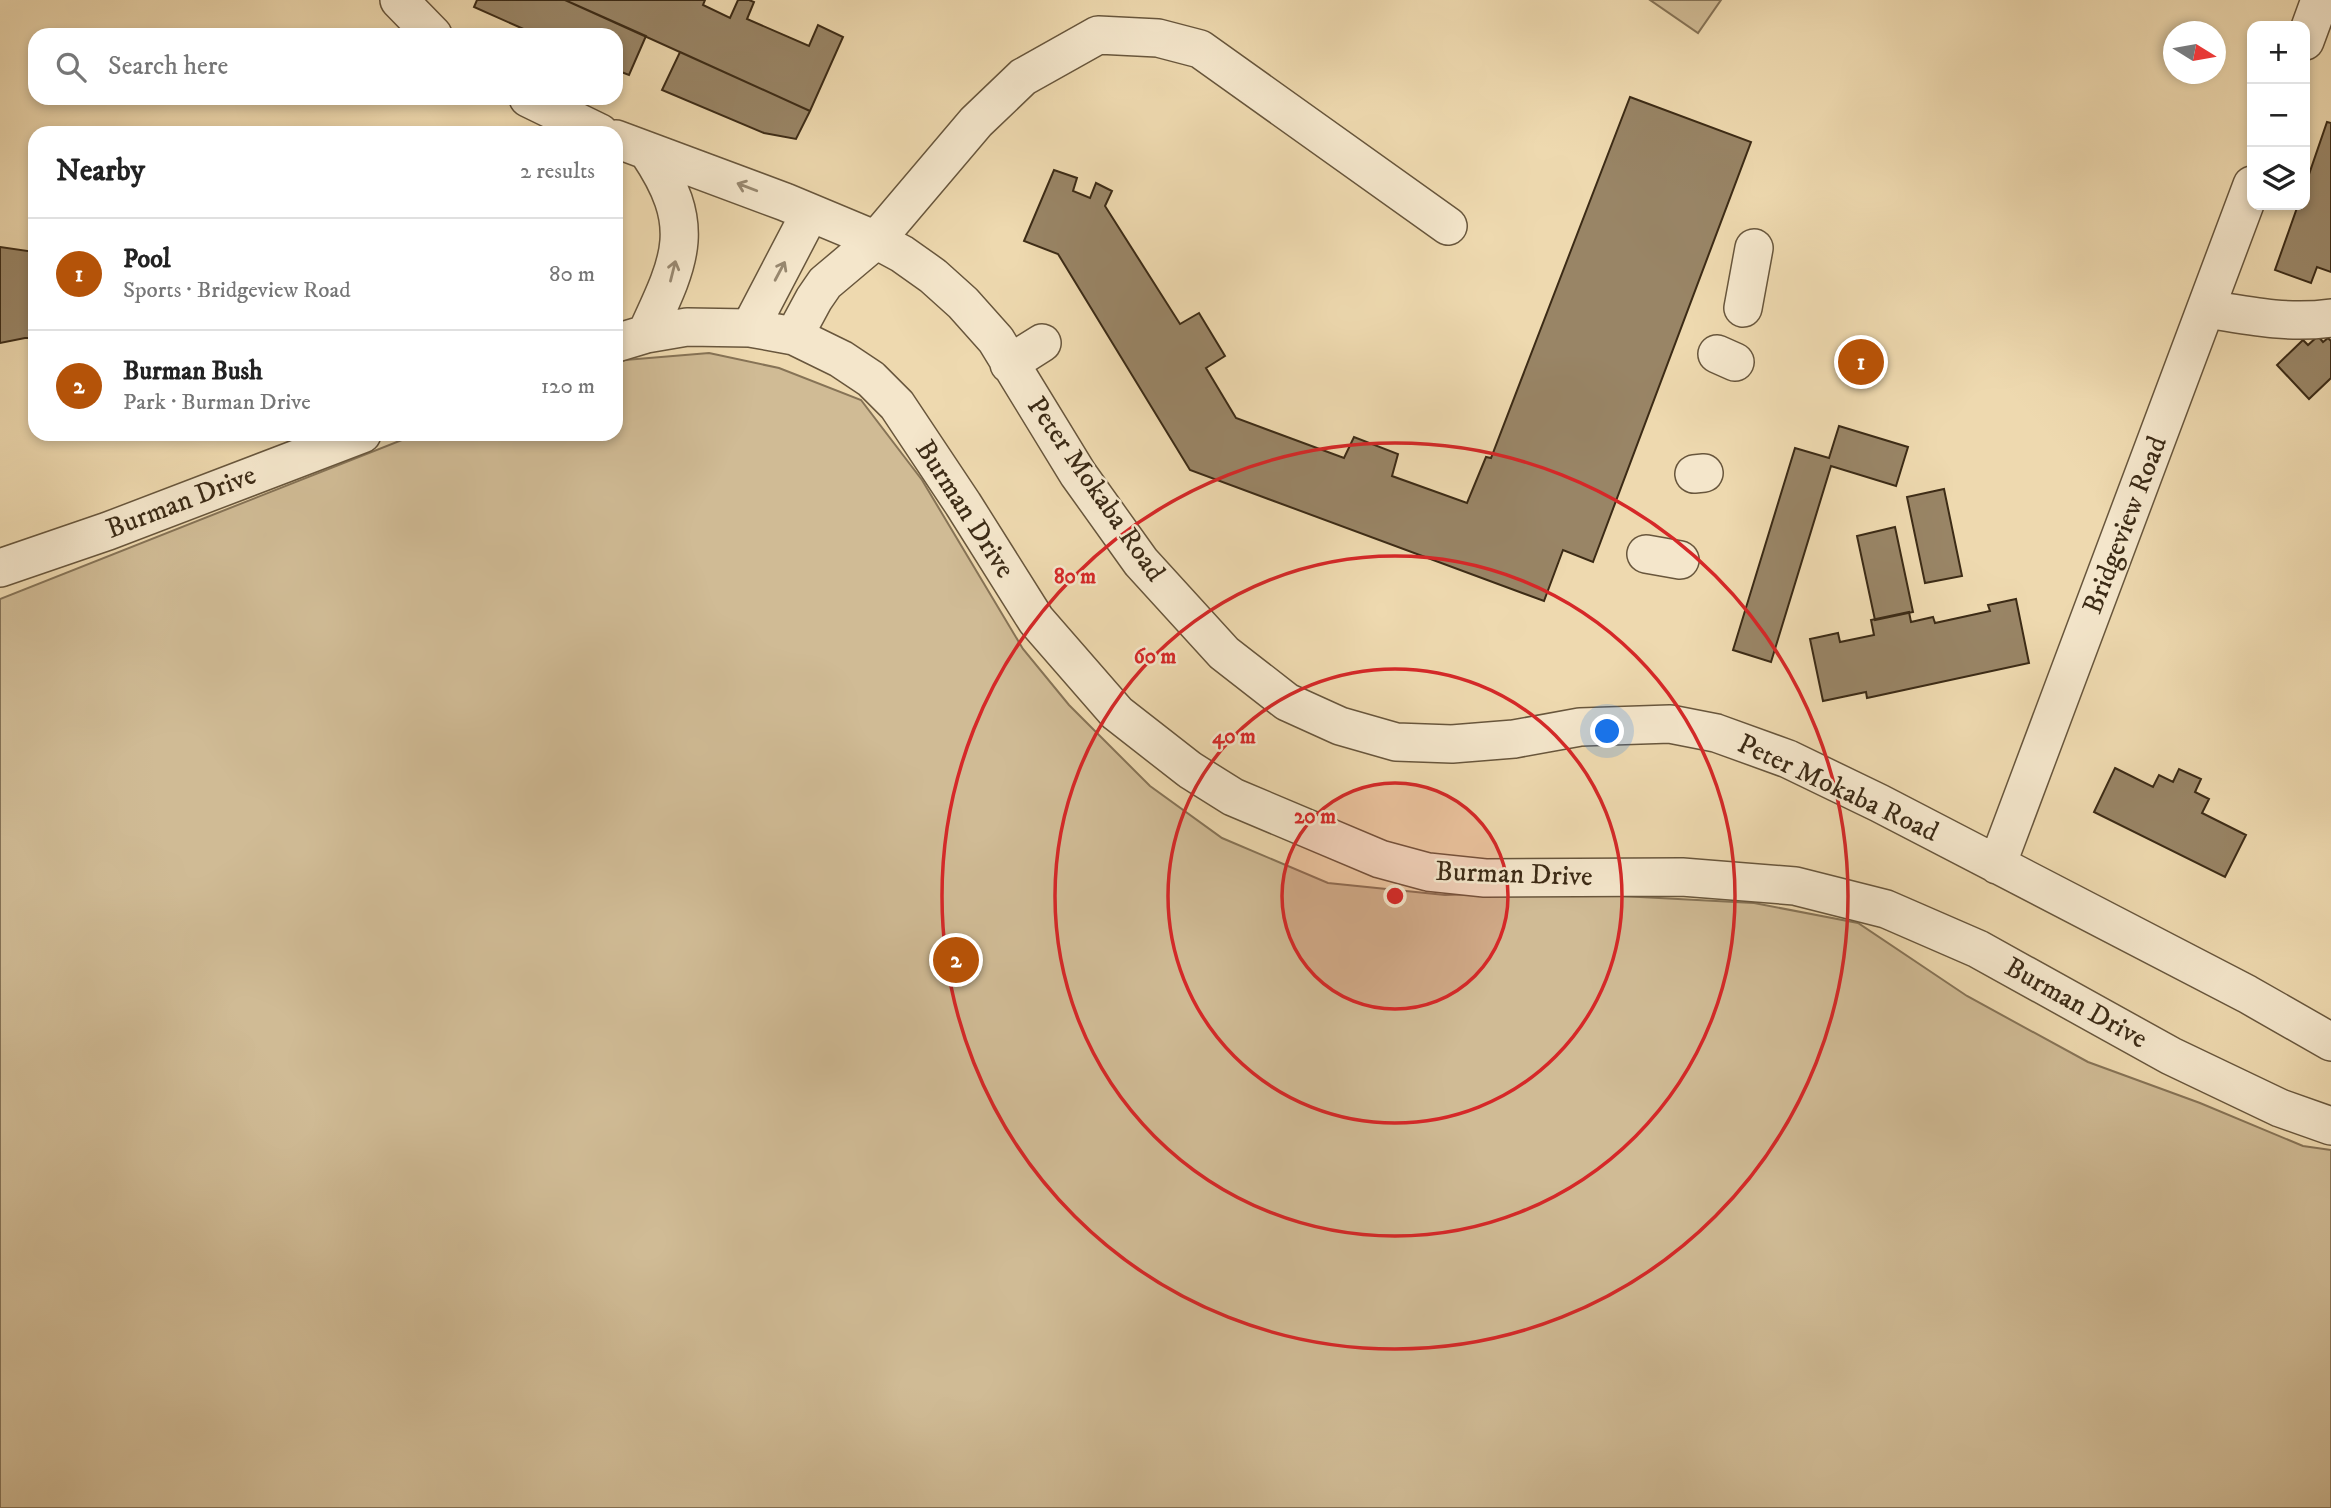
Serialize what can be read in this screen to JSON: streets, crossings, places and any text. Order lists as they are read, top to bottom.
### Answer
{
  "streets": {
    "street": ["Peter Mokaba Road", "Burman Drive", "Bridgeview Road"]
  },
  "crossings": [
    ["Peter Mokaba Road", "Bridgeview Road"]
  ],
  "north": "right",
  "page": {
    "map_buttons": ["+", "−"],
    "search": "Search here",
    "heading": ["Nearby", "2 results"],
    "list": [
      {
        "mark": "1",
        "name": "Pool",
        "note": "Sports · Bridgeview Road",
        "value": "80 m"
      },
      {
        "mark": "2",
        "name": "Burman Bush",
        "note": "Park · Burman Drive",
        "value": "120 m"
      }
    ],
    "pins": ["1", "2"]
  },
  "rings": [
    "80 m",
    "60 m",
    "40 m",
    "20 m"
  ]
}
